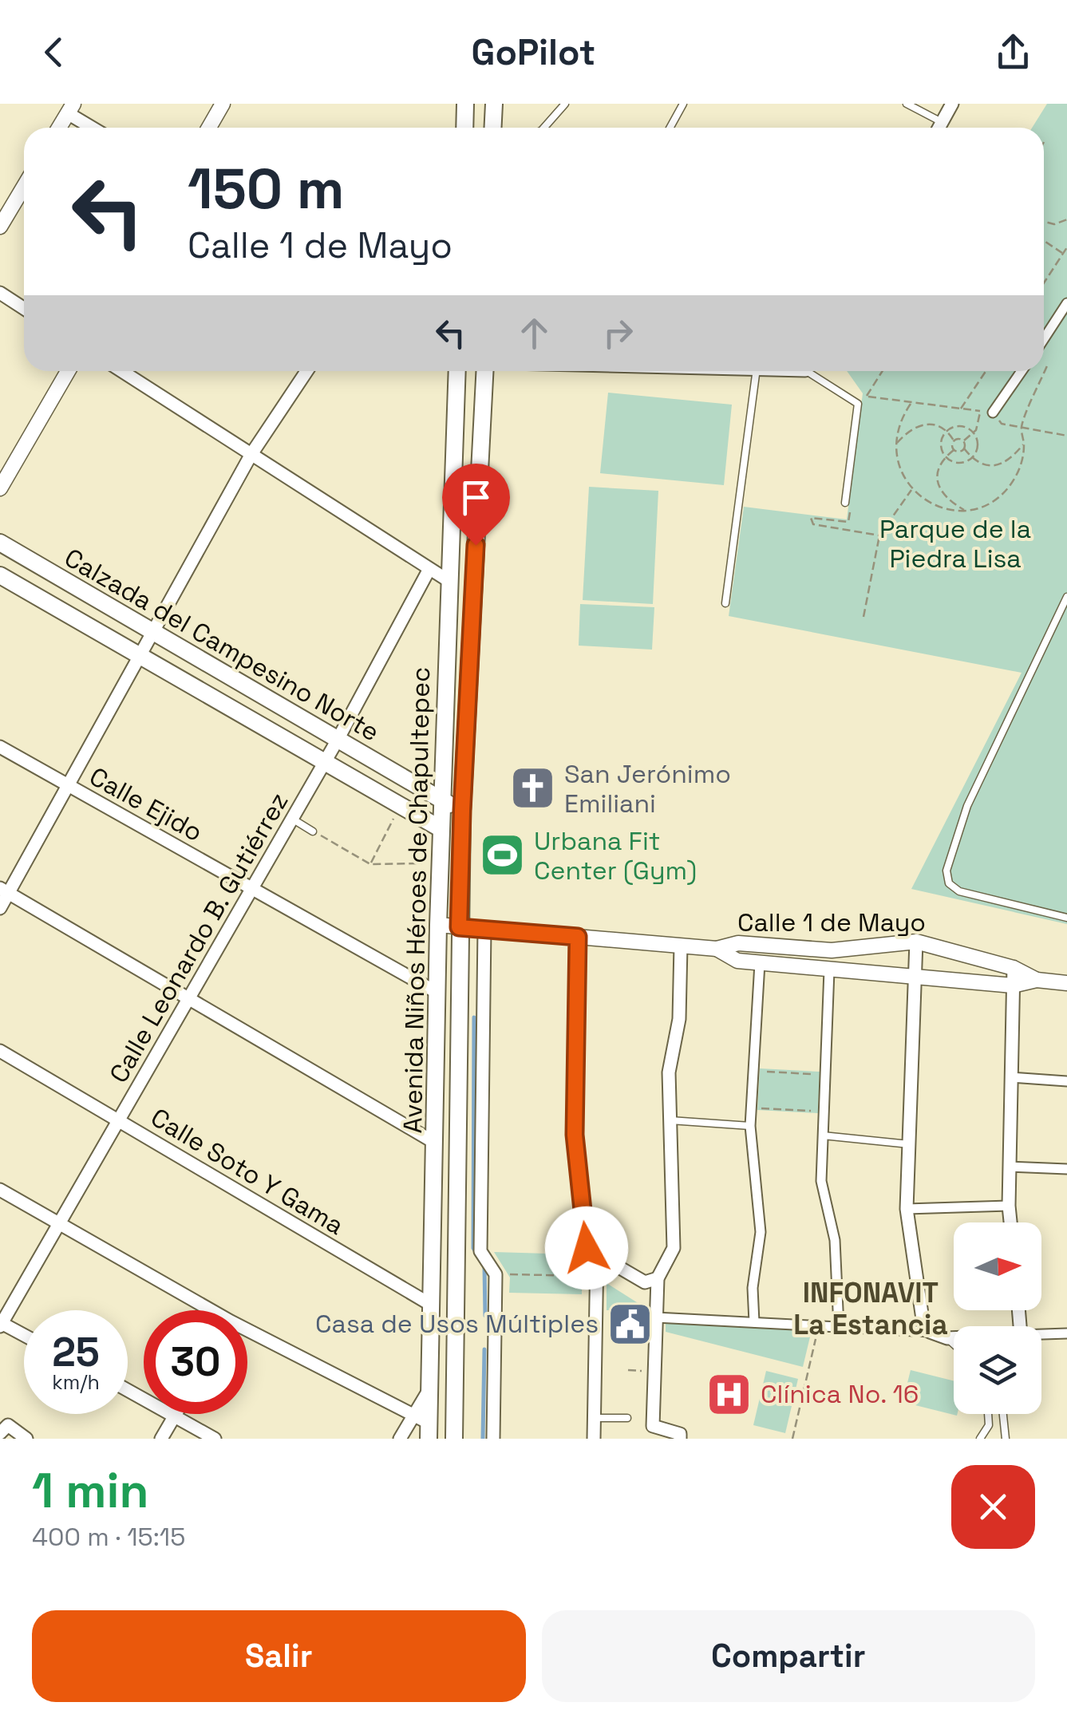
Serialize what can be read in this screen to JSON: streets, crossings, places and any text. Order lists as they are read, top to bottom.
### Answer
{
  "streets": {
    "main road": ["Calzada del Campesino Norte", "Avenida Niños Héroes de Chapultepec"],
    "street": [
      "Calle Ejido",
      "Calle 1 de Mayo",
      "Calle Leonardo B. Gutiérrez",
      "Calle Soto Y Gama"
    ]
  },
  "crossings": [
    ["Calzada del Campesino Norte", "Avenida Niños Héroes de Chapultepec"],
    ["Calzada del Campesino Norte", "Calle Leonardo B. Gutiérrez"],
    ["Calle Ejido", "Avenida Niños Héroes de Chapultepec"],
    ["Calle Ejido", "Calle Leonardo B. Gutiérrez"],
    ["Avenida Niños Héroes de Chapultepec", "Calle 1 de Mayo"],
    ["Avenida Niños Héroes de Chapultepec", "Calle Soto Y Gama"],
    ["Calle Leonardo B. Gutiérrez", "Calle Soto Y Gama"]
  ],
  "districts": ["INFONAVIT La Estancia"],
  "parks": ["Parque de la Piedra Lisa"],
  "places": {
    "church": ["San Jerónimo Emiliani"],
    "sports": ["Urbana Fit Center (Gym)"],
    "public building": ["Casa de Usos Múltiples"],
    "hospital": ["Clínica No. 16"]
  },
  "north": "right",
  "page": {
    "header": "GoPilot",
    "turn": ["150 m", "Calle 1 de Mayo"],
    "speed": "25 km/h",
    "limit": "30",
    "heading": ["1 min", "400 m · 15:15"],
    "buttons": ["Salir", "Compartir"]
  }
}
